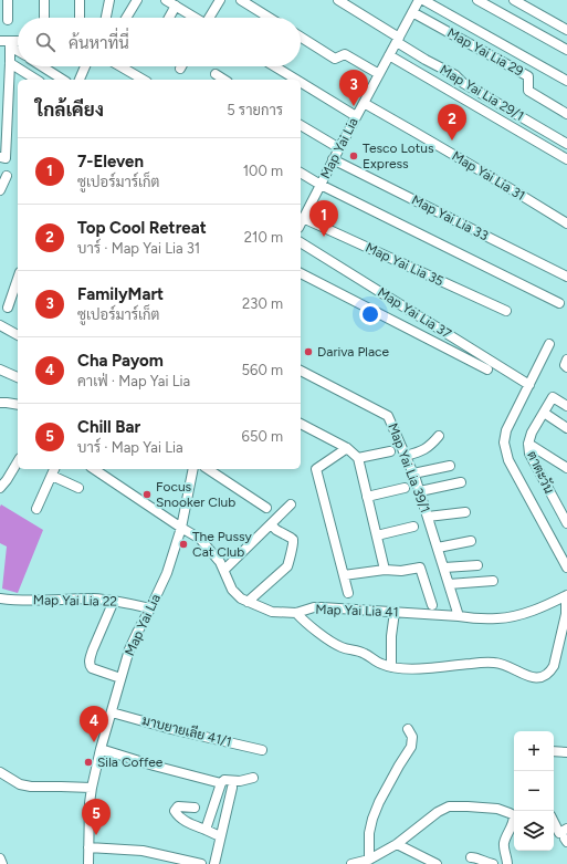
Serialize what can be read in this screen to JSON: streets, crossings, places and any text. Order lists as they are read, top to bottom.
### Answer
{
  "streets": {
    "street": [
      "Map Yai Lia 29",
      "Map Yai Lia 29/1",
      "Map Yai Lia",
      "Map Yai Lia 31",
      "Map Yai Lia 33",
      "Map Yai Lia 35",
      "Map Yai Lia 37",
      "Map Yai Lia 39/1",
      "ตาตะวัน",
      "Map Yai Lia 22",
      "Map Yai Lia 41",
      "มาบยายเลีย 41/1"
    ]
  },
  "crossings": [
    ["Map Yai Lia 29", "Map Yai Lia"],
    ["Map Yai Lia 29/1", "Map Yai Lia"],
    ["Map Yai Lia", "Map Yai Lia 31"],
    ["Map Yai Lia", "Map Yai Lia 33"],
    ["Map Yai Lia", "Map Yai Lia 35"],
    ["Map Yai Lia", "Map Yai Lia 22"],
    ["Map Yai Lia", "Map Yai Lia 41"],
    ["Map Yai Lia", "มาบยายเลีย 41/1"],
    ["Map Yai Lia 39/1", "Map Yai Lia 41"]
  ],
  "places": [
    "Tesco Lotus Express",
    "Dariva Place",
    "Focus Snooker Club",
    "The Pussy Cat Club",
    "Sila Coffee"
  ],
  "page": {
    "search": "ค้นหาที่นี่",
    "pins": [
      "3",
      "2",
      "1",
      "4",
      "5"
    ],
    "heading": ["ใกล้เคียง", "5 รายการ"],
    "list": [
      {
        "mark": "1",
        "name": "7-Eleven",
        "note": "ซูเปอร์มาร์เก็ต",
        "value": "100 m"
      },
      {
        "mark": "2",
        "name": "Top Cool Retreat",
        "note": "บาร์ · Map Yai Lia 31",
        "value": "210 m"
      },
      {
        "mark": "3",
        "name": "FamilyMart",
        "note": "ซูเปอร์มาร์เก็ต",
        "value": "230 m"
      },
      {
        "mark": "4",
        "name": "Cha Payom",
        "note": "คาเฟ่ · Map Yai Lia",
        "value": "560 m"
      },
      {
        "mark": "5",
        "name": "Chill Bar",
        "note": "บาร์ · Map Yai Lia",
        "value": "650 m"
      }
    ],
    "map_buttons": ["+", "−"]
  }
}
